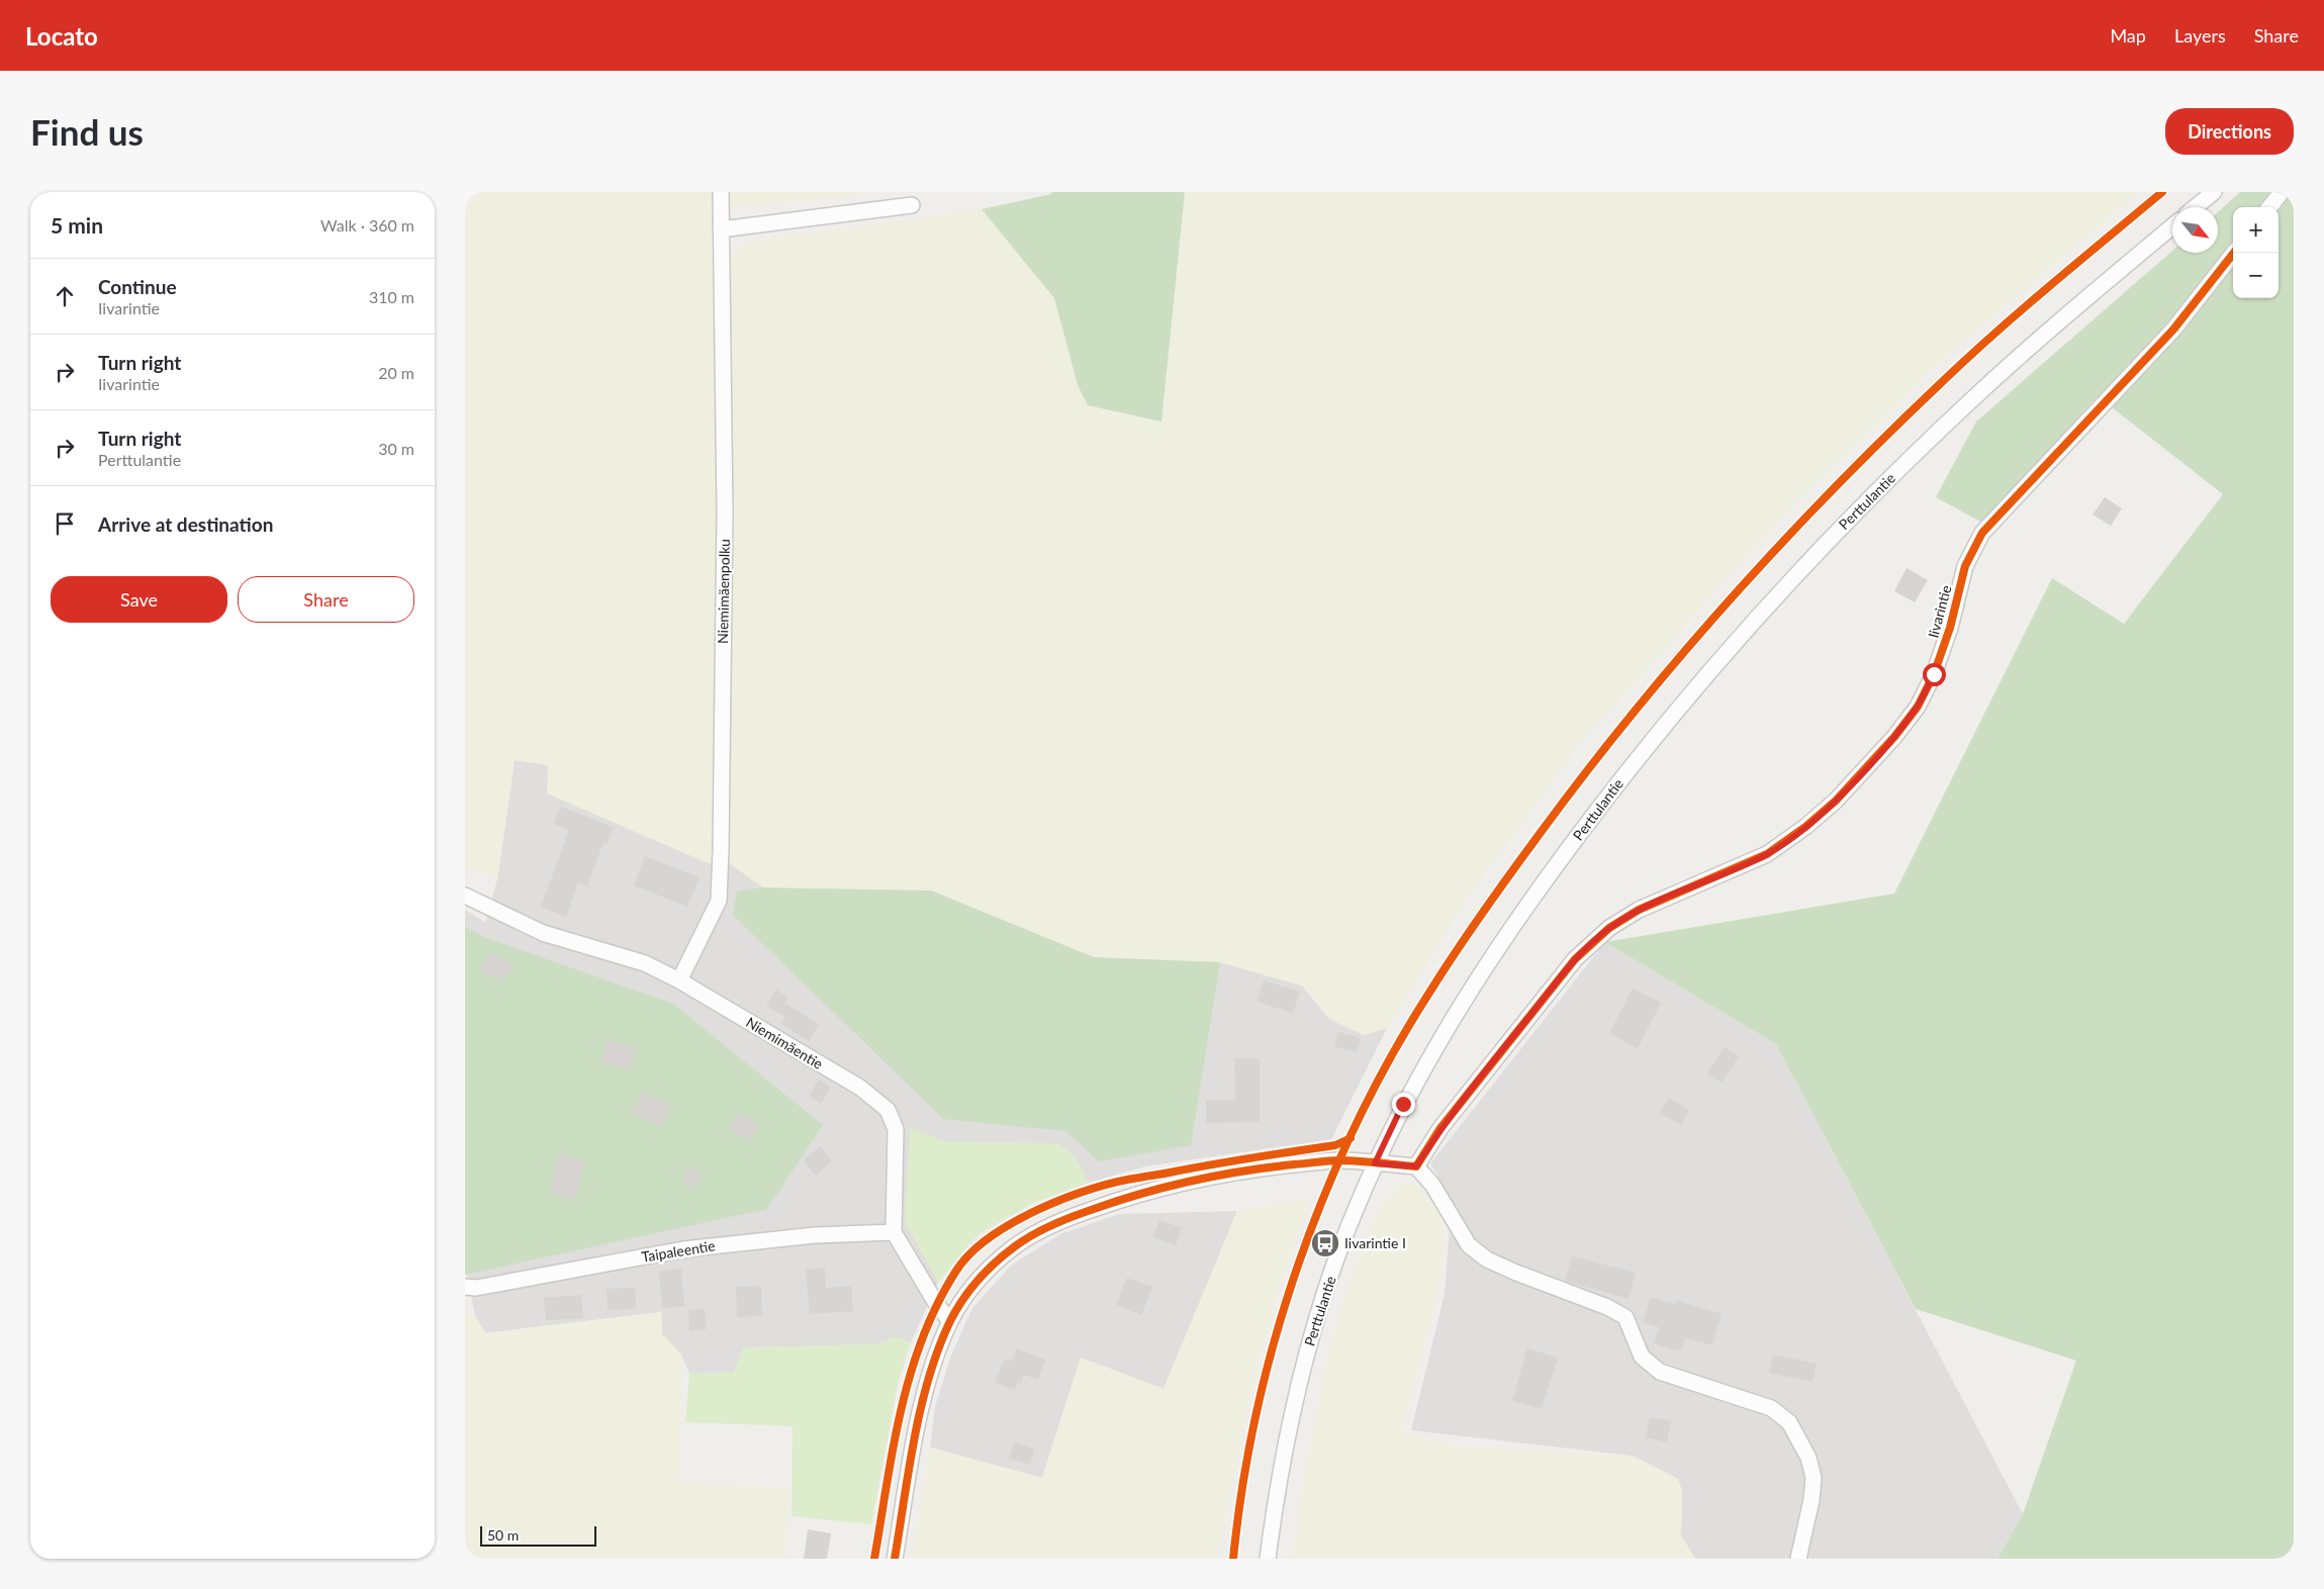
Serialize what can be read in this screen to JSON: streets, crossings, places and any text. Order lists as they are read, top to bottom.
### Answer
{
  "streets": {
    "street": [
      "Perttulantie",
      "Niemimäenpolku",
      "Iivarintie",
      "Niemimäentie",
      "Taipaleentie"
    ]
  },
  "crossings": [
    ["Niemimäenpolku", "Niemimäentie"],
    ["Niemimäentie", "Taipaleentie"]
  ],
  "places": {
    "bus stop": ["Iivarintie I"]
  },
  "scale_bar": "50 m",
  "north": "bottom right",
  "page": {
    "header": "Locato",
    "nav": ["Map", "Layers", "Share"],
    "buttons": [
      "Directions",
      ["Save", "Share"]
    ],
    "title": "Find us",
    "heading": ["5 min", "Walk · 360 m"],
    "map_buttons": ["+", "−"],
    "list": [
      ["Continue", "Iivarintie", "310 m"],
      ["Turn right", "Iivarintie", "20 m"],
      ["Turn right", "Perttulantie", "30 m"],
      "Arrive at destination"
    ],
    "scale": "50 m"
  }
}
